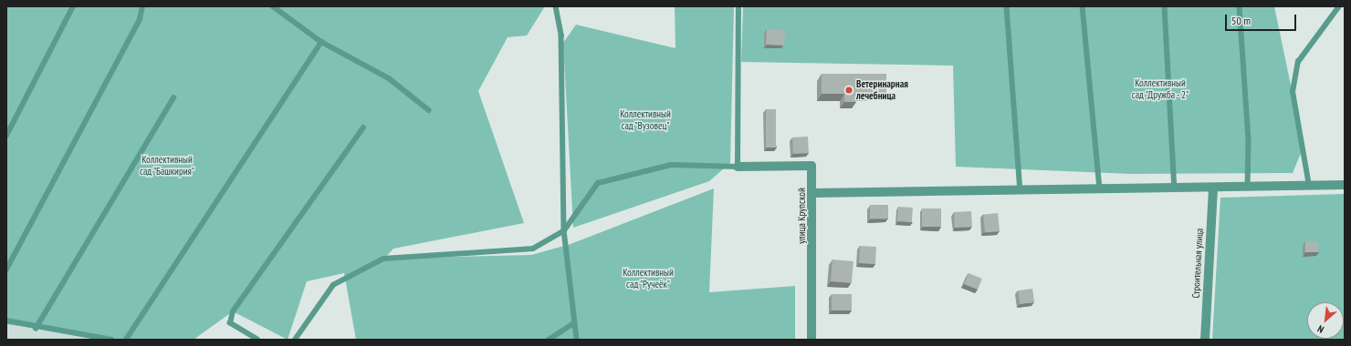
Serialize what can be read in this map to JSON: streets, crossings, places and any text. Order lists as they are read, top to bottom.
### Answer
{
  "streets": {
    "street": ["улица Крупской", "Строительная улица"]
  },
  "parks": [
    "Коллективный сад \"Дружба - 2\"",
    "Коллективный сад \"Вузовец\"",
    "Коллективный сад \"Башкирия\"",
    "Коллективный сад \"Ручеёк\""
  ],
  "places": ["Ветеринарная лечебница"],
  "scale_bar": "50 m",
  "north": "bottom left"
}
